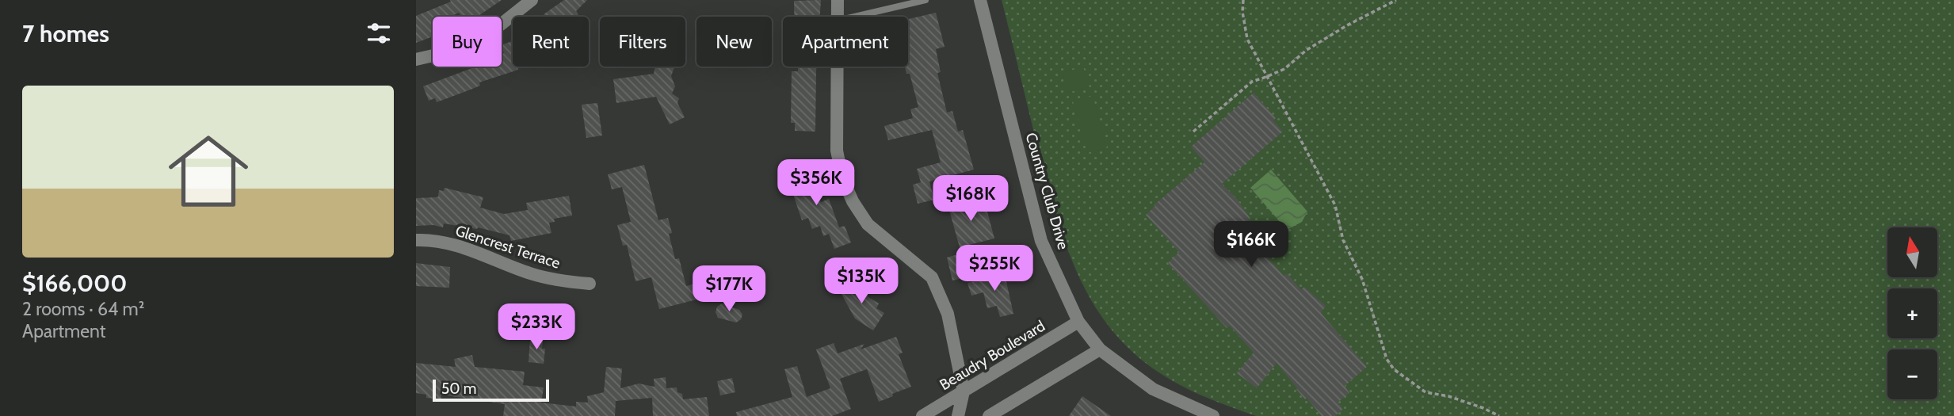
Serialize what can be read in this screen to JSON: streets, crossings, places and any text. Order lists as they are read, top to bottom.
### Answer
{
  "streets": {
    "street": ["Country Club Drive", "Glencrest Terrace", "Beaudry Boulevard"]
  },
  "crossings": [
    ["Country Club Drive", "Beaudry Boulevard"]
  ],
  "scale_bar": "50 m",
  "north": "top",
  "page": {
    "heading": "7 homes",
    "chip": [
      "Buy",
      "Rent",
      "Filters",
      "New",
      "Apartment"
    ],
    "list": [
      {
        "name": "$166,000",
        "note": "2 rooms · 64 m² · Apartment"
      }
    ],
    "price": [
      "$356K",
      "$168K",
      "$166K",
      "$255K",
      "$135K",
      "$177K",
      "$233K"
    ],
    "map_buttons": ["+", "−"],
    "scale": "50 m"
  }
}
